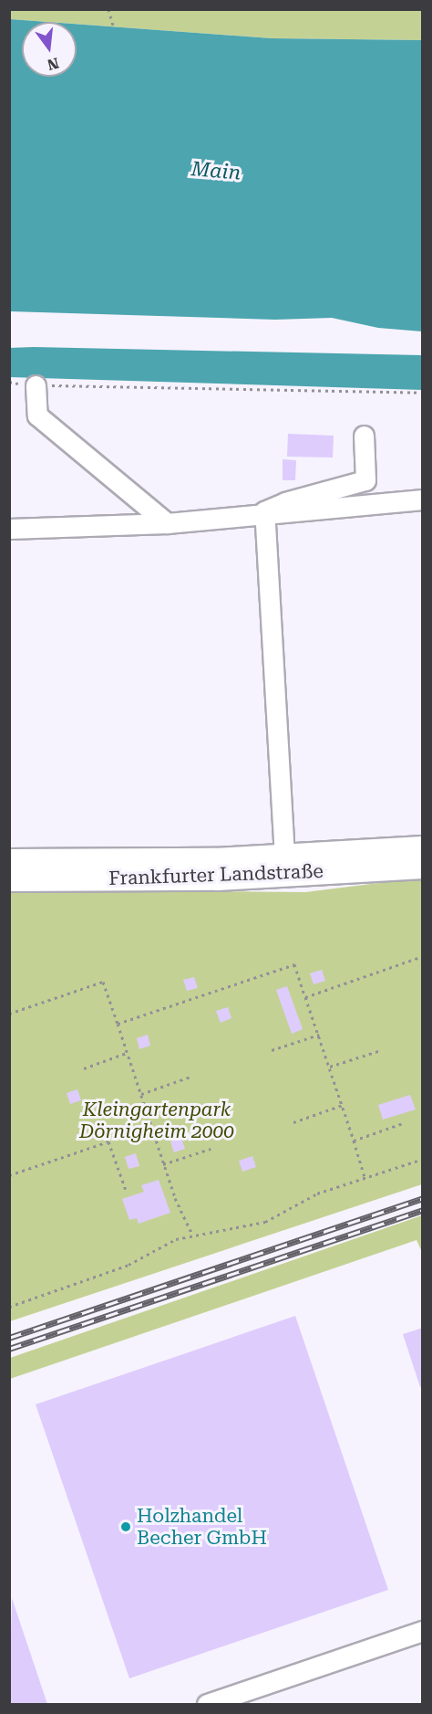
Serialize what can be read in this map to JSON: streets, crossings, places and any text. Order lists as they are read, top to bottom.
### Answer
{
  "streets": {
    "main road": ["Frankfurter Landstraße"]
  },
  "water": ["Main"],
  "parks": ["Kleingartenpark Dörnigheim 2000"],
  "places": ["Holzhandel Becher GmbH"],
  "north": "bottom"
}
